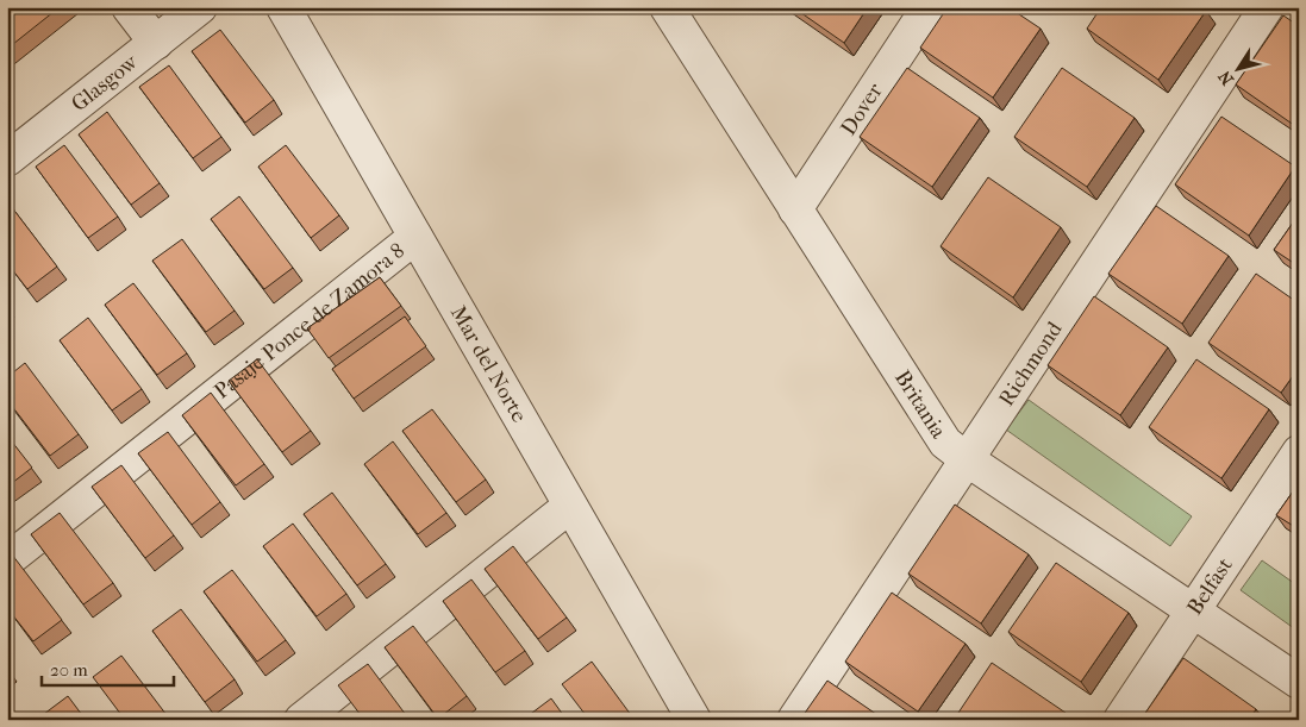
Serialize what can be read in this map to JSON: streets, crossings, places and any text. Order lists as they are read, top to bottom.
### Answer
{
  "streets": {
    "street": [
      "Glasgow",
      "Dover",
      "Pasaje Ponce de Zamora 8",
      "Richmond",
      "Mar del Norte",
      "Britania",
      "Belfast"
    ]
  },
  "crossings": [
    ["Dover", "Britania"],
    ["Pasaje Ponce de Zamora 8", "Mar del Norte"],
    ["Richmond", "Britania"],
    ["Britania", "Belfast"]
  ],
  "scale_bar": "20 m",
  "north": "bottom left"
}
